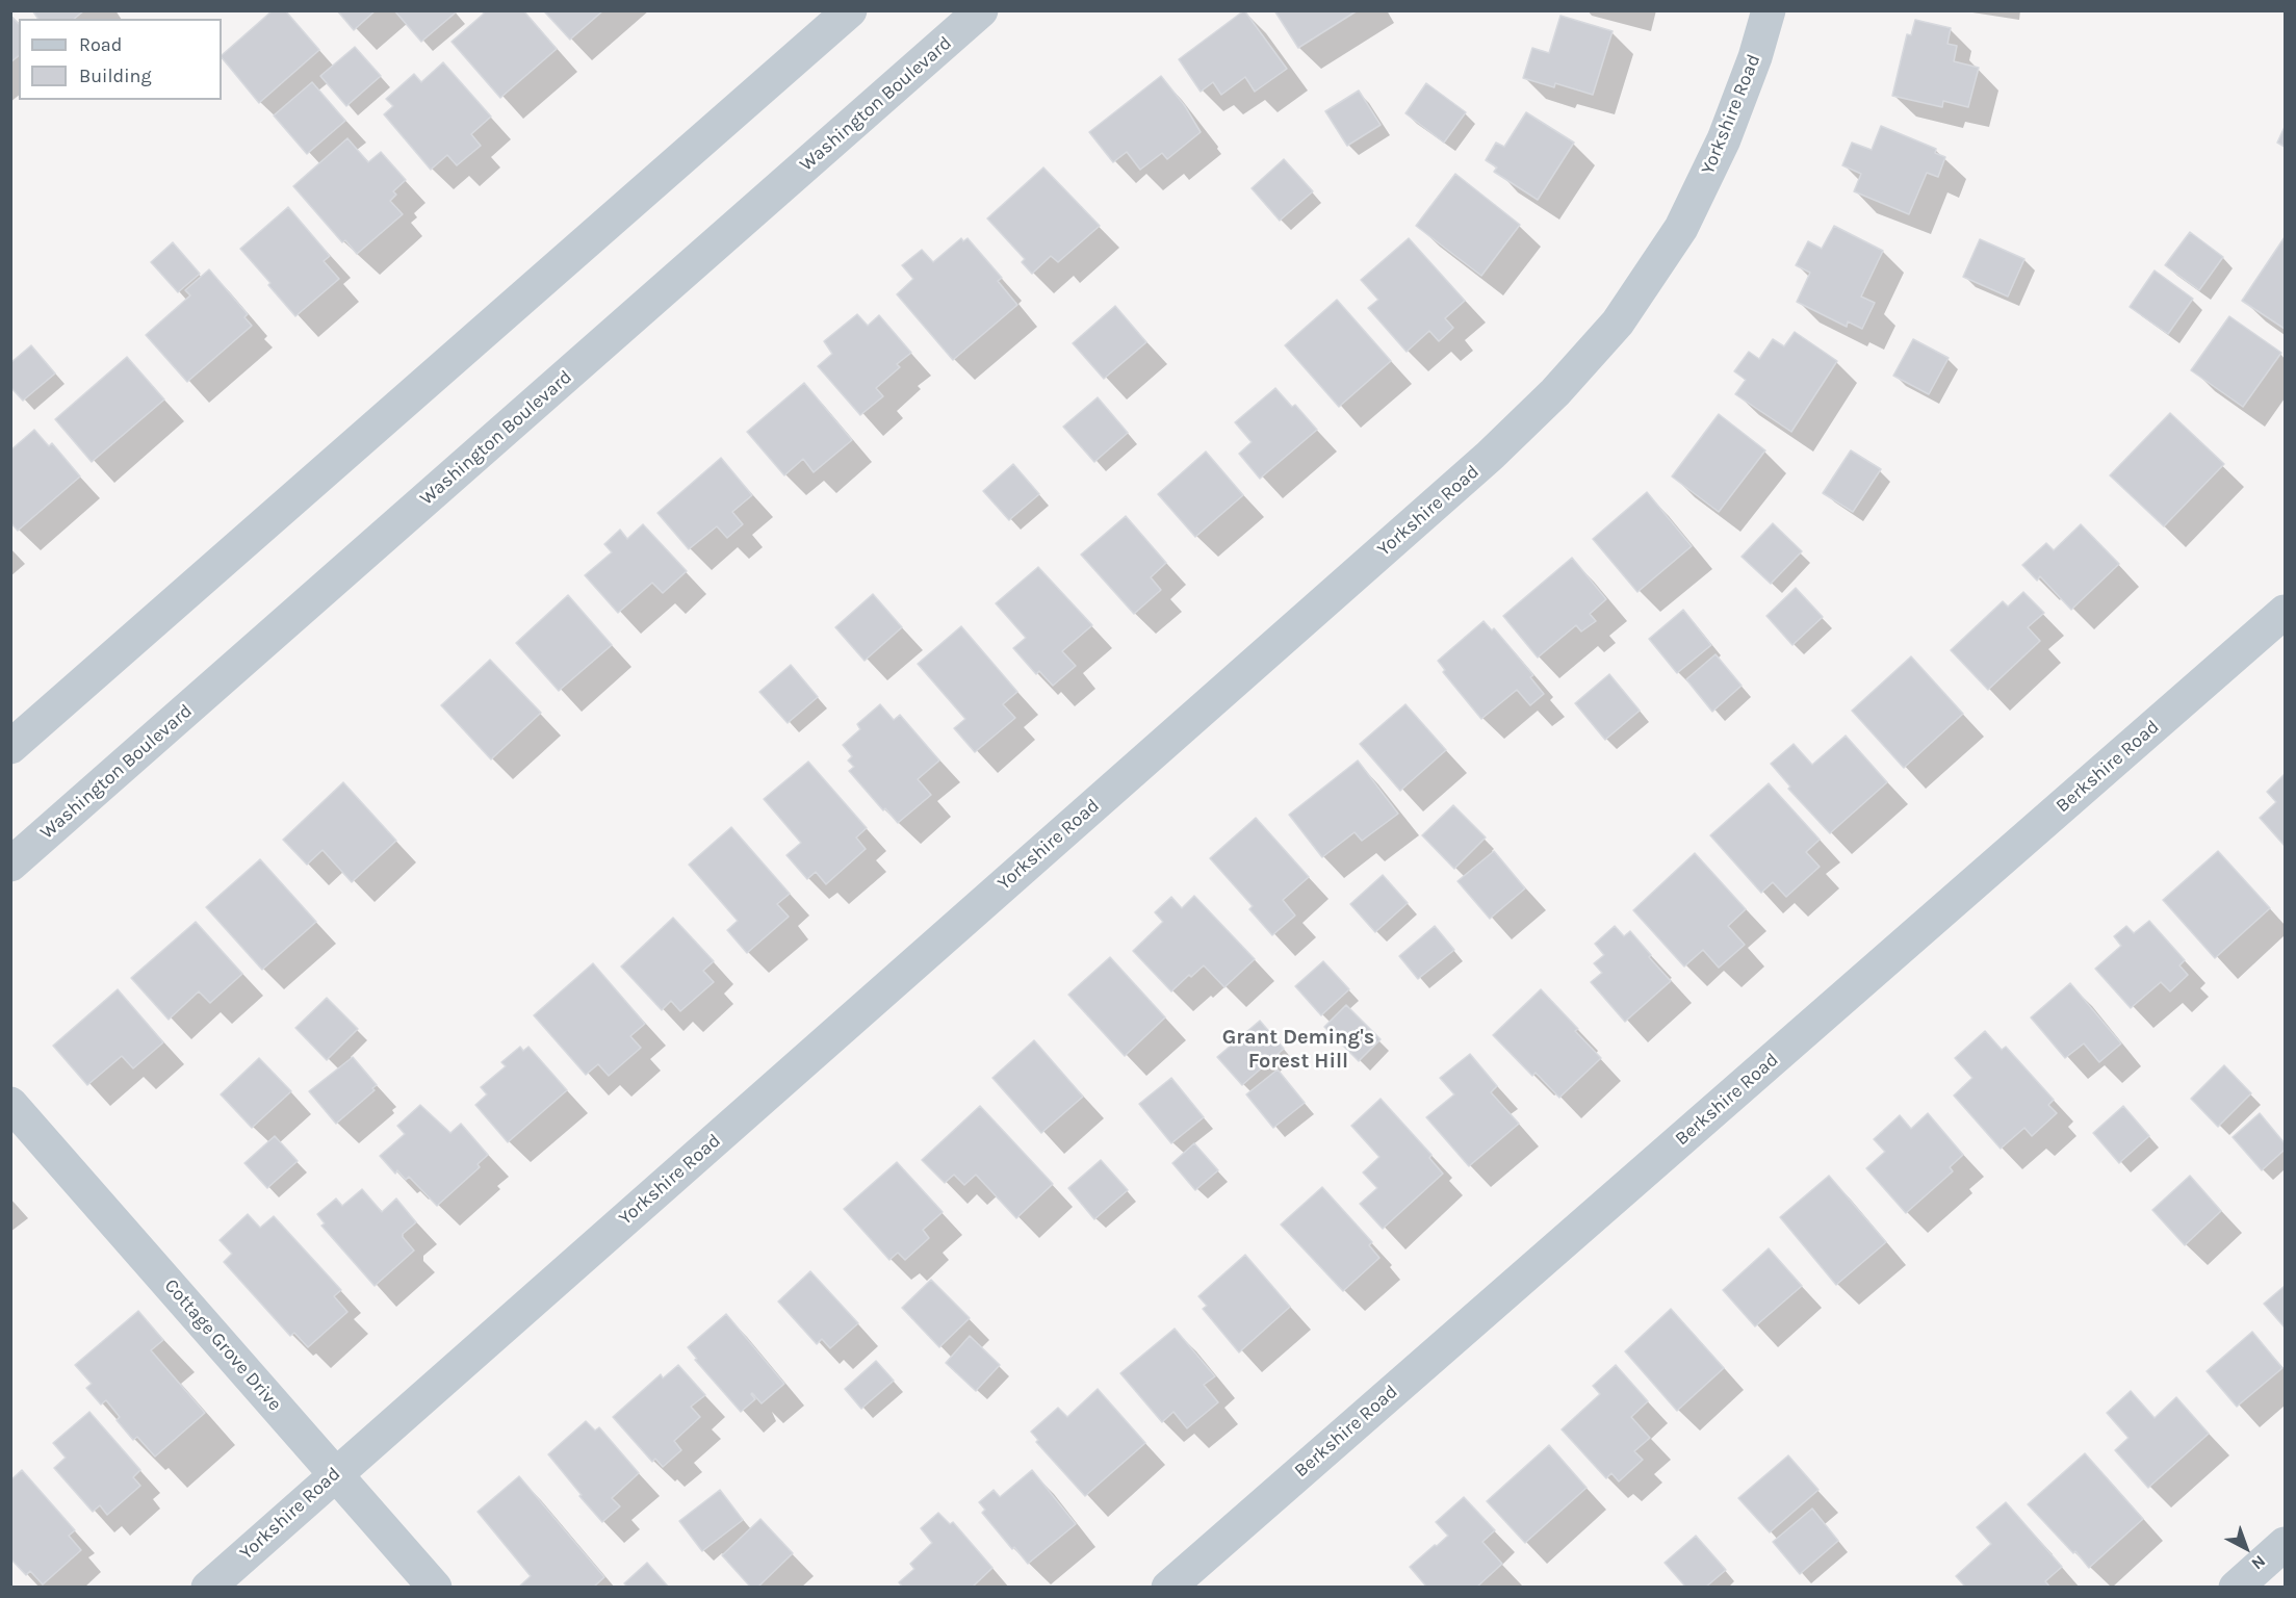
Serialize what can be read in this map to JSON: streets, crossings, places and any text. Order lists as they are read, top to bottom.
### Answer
{
  "streets": {
    "street": [
      "Washington Boulevard",
      "Yorkshire Road",
      "Berkshire Road",
      "Cottage Grove Drive"
    ]
  },
  "crossings": [
    ["Yorkshire Road", "Cottage Grove Drive"]
  ],
  "districts": ["Grant Deming's Forest Hill"],
  "legend": ["Road", "Building"],
  "north": "bottom right"
}
